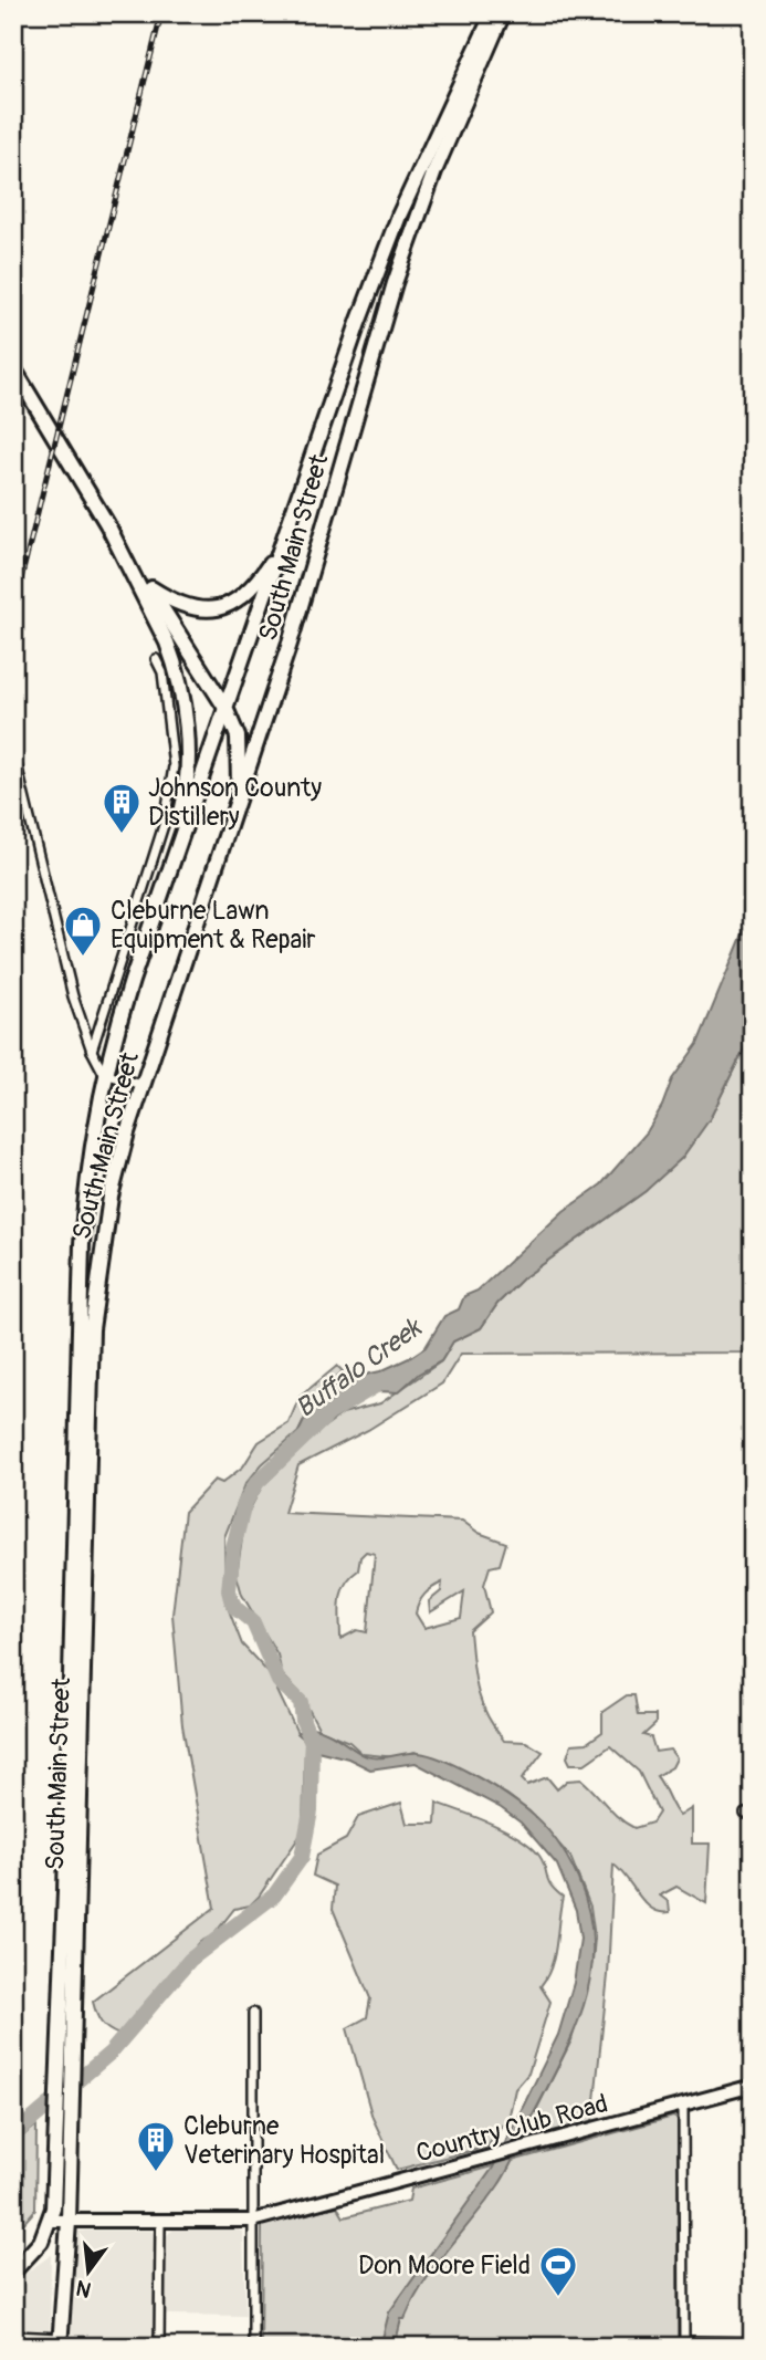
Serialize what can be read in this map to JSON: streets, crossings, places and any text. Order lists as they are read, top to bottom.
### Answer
{
  "streets": {
    "main road": ["South Main Street", "Country Club Road"]
  },
  "crossings": [
    ["South Main Street", "Country Club Road"]
  ],
  "water": ["Buffalo Creek"],
  "places": {
    "building": ["Johnson County Distillery", "Cleburne Veterinary Hospital"],
    "shop": ["Cleburne Lawn Equipment & Repair"],
    "sports": ["Don Moore Field"]
  },
  "north": "bottom"
}
